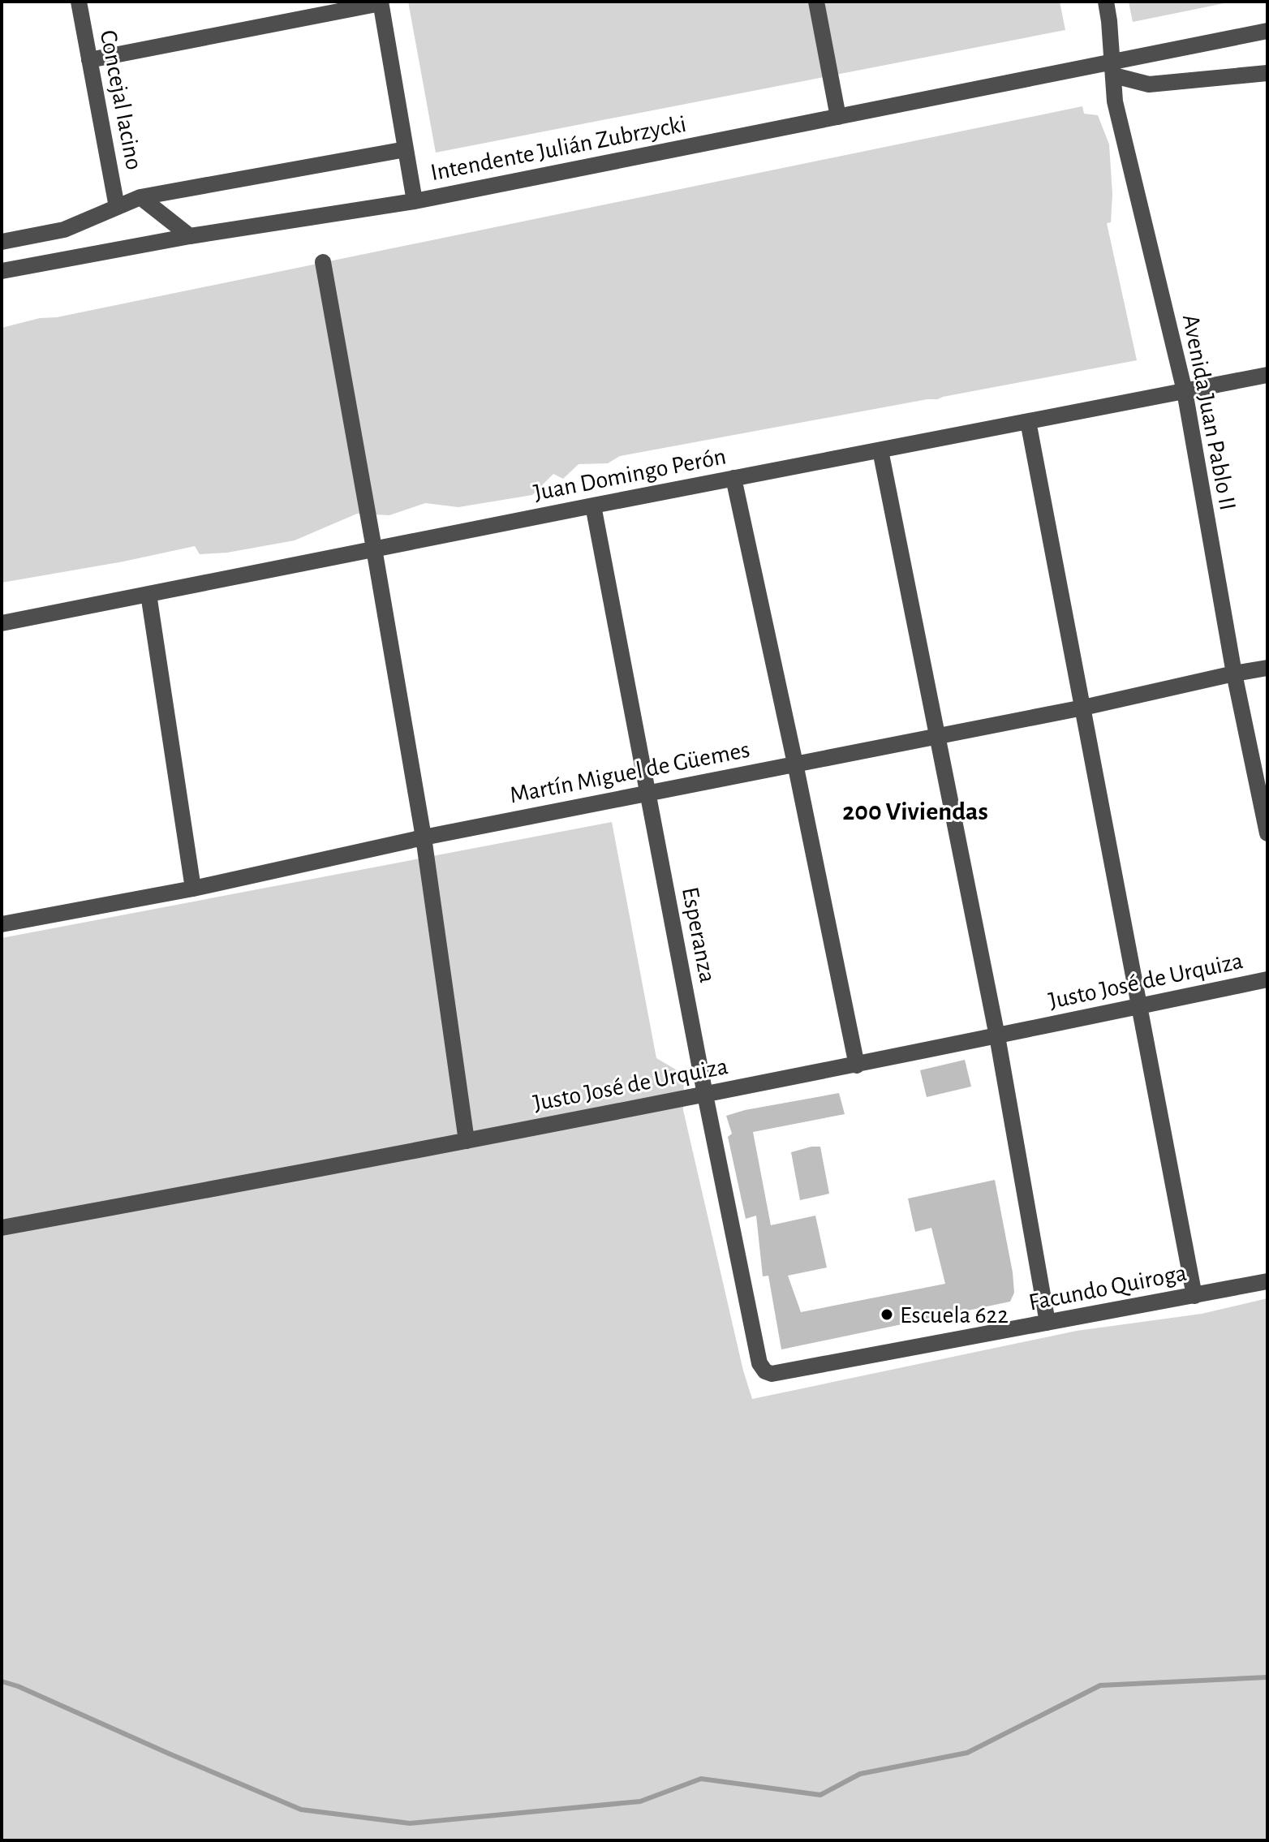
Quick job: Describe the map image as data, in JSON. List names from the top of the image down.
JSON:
{
  "streets": {
    "street": [
      "Concejal Iacino",
      "Intendente Julián Zubrzycki",
      "Avenida Juan Pablo II",
      "Juan Domingo Perón",
      "Martín Miguel de Güemes",
      "Esperanza",
      "Justo José de Urquiza",
      "Facundo Quiroga"
    ]
  },
  "crossings": [
    ["Intendente Julián Zubrzycki", "Avenida Juan Pablo II"],
    ["Avenida Juan Pablo II", "Juan Domingo Perón"],
    ["Avenida Juan Pablo II", "Martín Miguel de Güemes"],
    ["Juan Domingo Perón", "Esperanza"],
    ["Martín Miguel de Güemes", "Esperanza"],
    ["Esperanza", "Justo José de Urquiza"],
    ["Esperanza", "Facundo Quiroga"]
  ],
  "districts": ["200 Viviendas"],
  "places": ["Escuela 622"]
}
